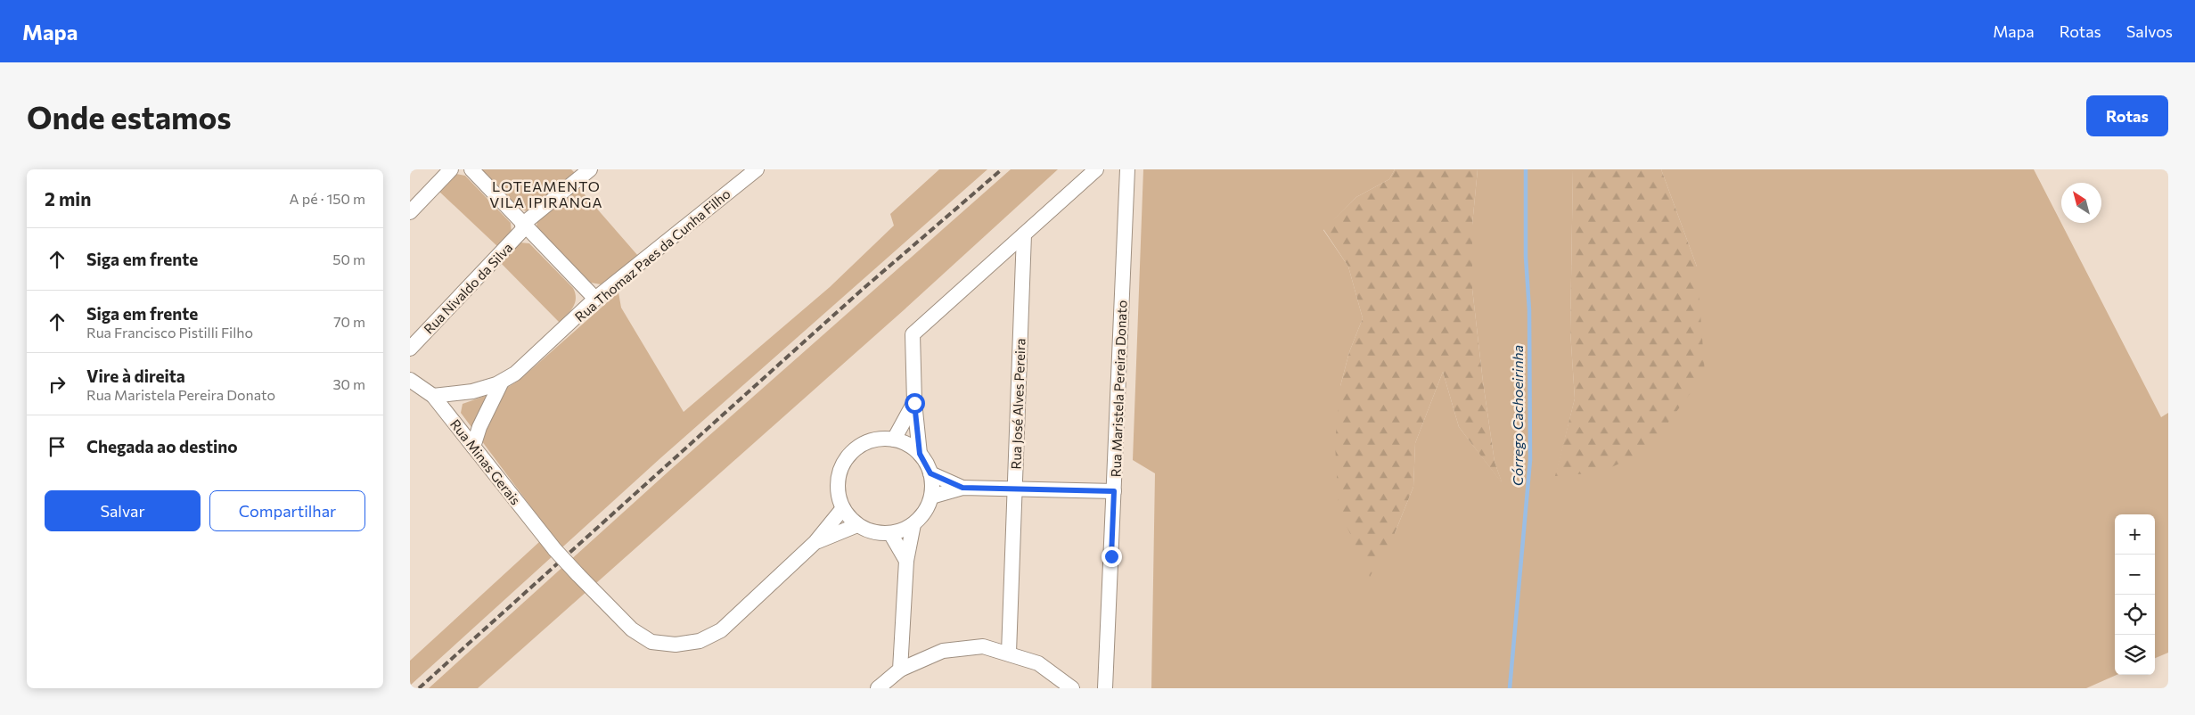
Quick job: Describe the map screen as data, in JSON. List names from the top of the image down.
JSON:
{
  "streets": {
    "street": [
      "Rua Thomaz Paes da Cunha Filho",
      "Rua Nivaldo da Silva",
      "Rua Maristela Pereira Donato",
      "Rua José Alves Pereira",
      "Rua Minas Gerais"
    ]
  },
  "crossings": [
    ["Rua Thomaz Paes da Cunha Filho", "Rua Minas Gerais"]
  ],
  "districts": ["LOTEAMENTO VILA IPIRANGA"],
  "water": ["Córrego Cachoeirinha"],
  "north": "top left",
  "page": {
    "header": "Mapa",
    "nav": ["Mapa", "Rotas", "Salvos"],
    "buttons": [
      "Rotas",
      ["Salvar", "Compartilhar"]
    ],
    "title": "Onde estamos",
    "heading": ["2 min", "A pé · 150 m"],
    "list": [
      ["Siga em frente", "50 m"],
      ["Siga em frente", "Rua Francisco Pistilli Filho", "70 m"],
      ["Vire à direita", "Rua Maristela Pereira Donato", "30 m"],
      "Chegada ao destino"
    ],
    "map_buttons": ["+", "−"]
  }
}
